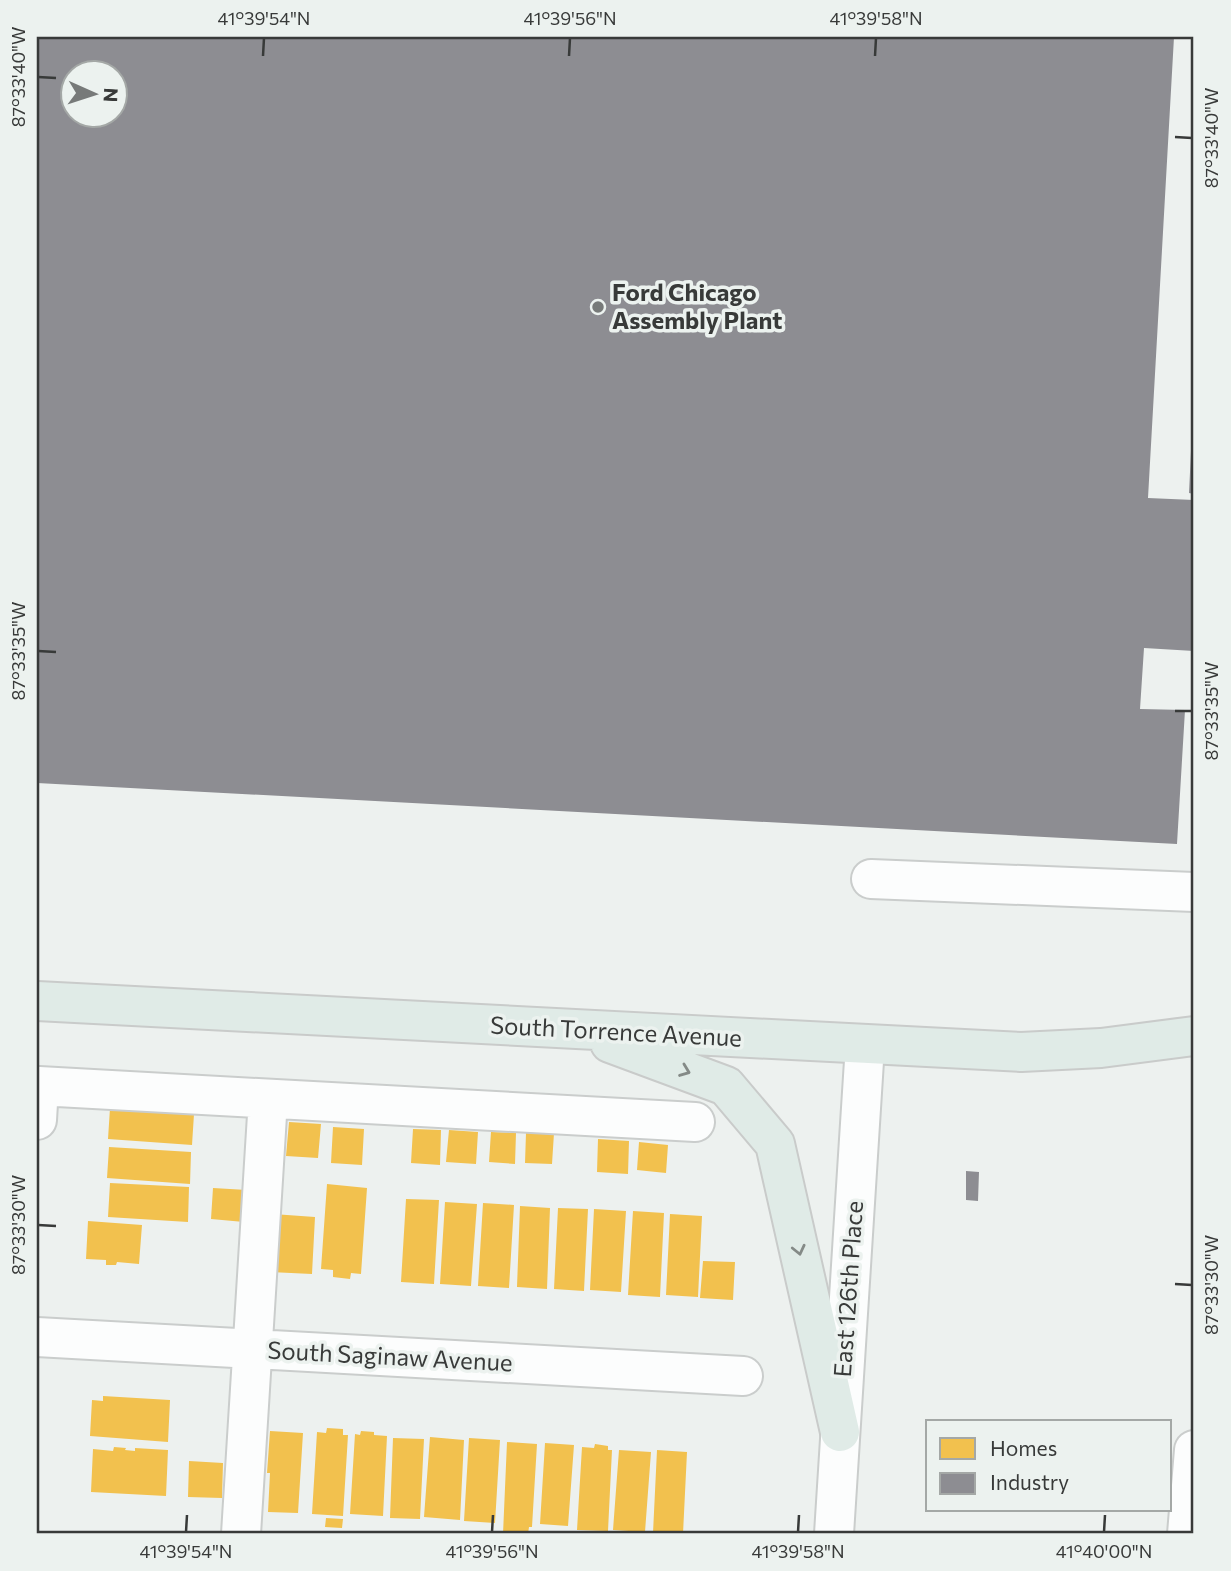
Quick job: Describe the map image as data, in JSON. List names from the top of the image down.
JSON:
{
  "streets": {
    "main road": ["South Torrence Avenue"],
    "street": ["East 126th Place", "South Saginaw Avenue"]
  },
  "crossings": [
    ["South Torrence Avenue", "East 126th Place"]
  ],
  "places": ["Ford Chicago Assembly Plant"],
  "legend": ["Homes", "Industry"],
  "north": "right",
  "coordinates": [
    "41°39'54\"N",
    "41°39'56\"N",
    "41°39'58\"N",
    "87°33'40\"W",
    "87°33'35\"W",
    "87°33'30\"W",
    "41°40'00\"N"
  ]
}
